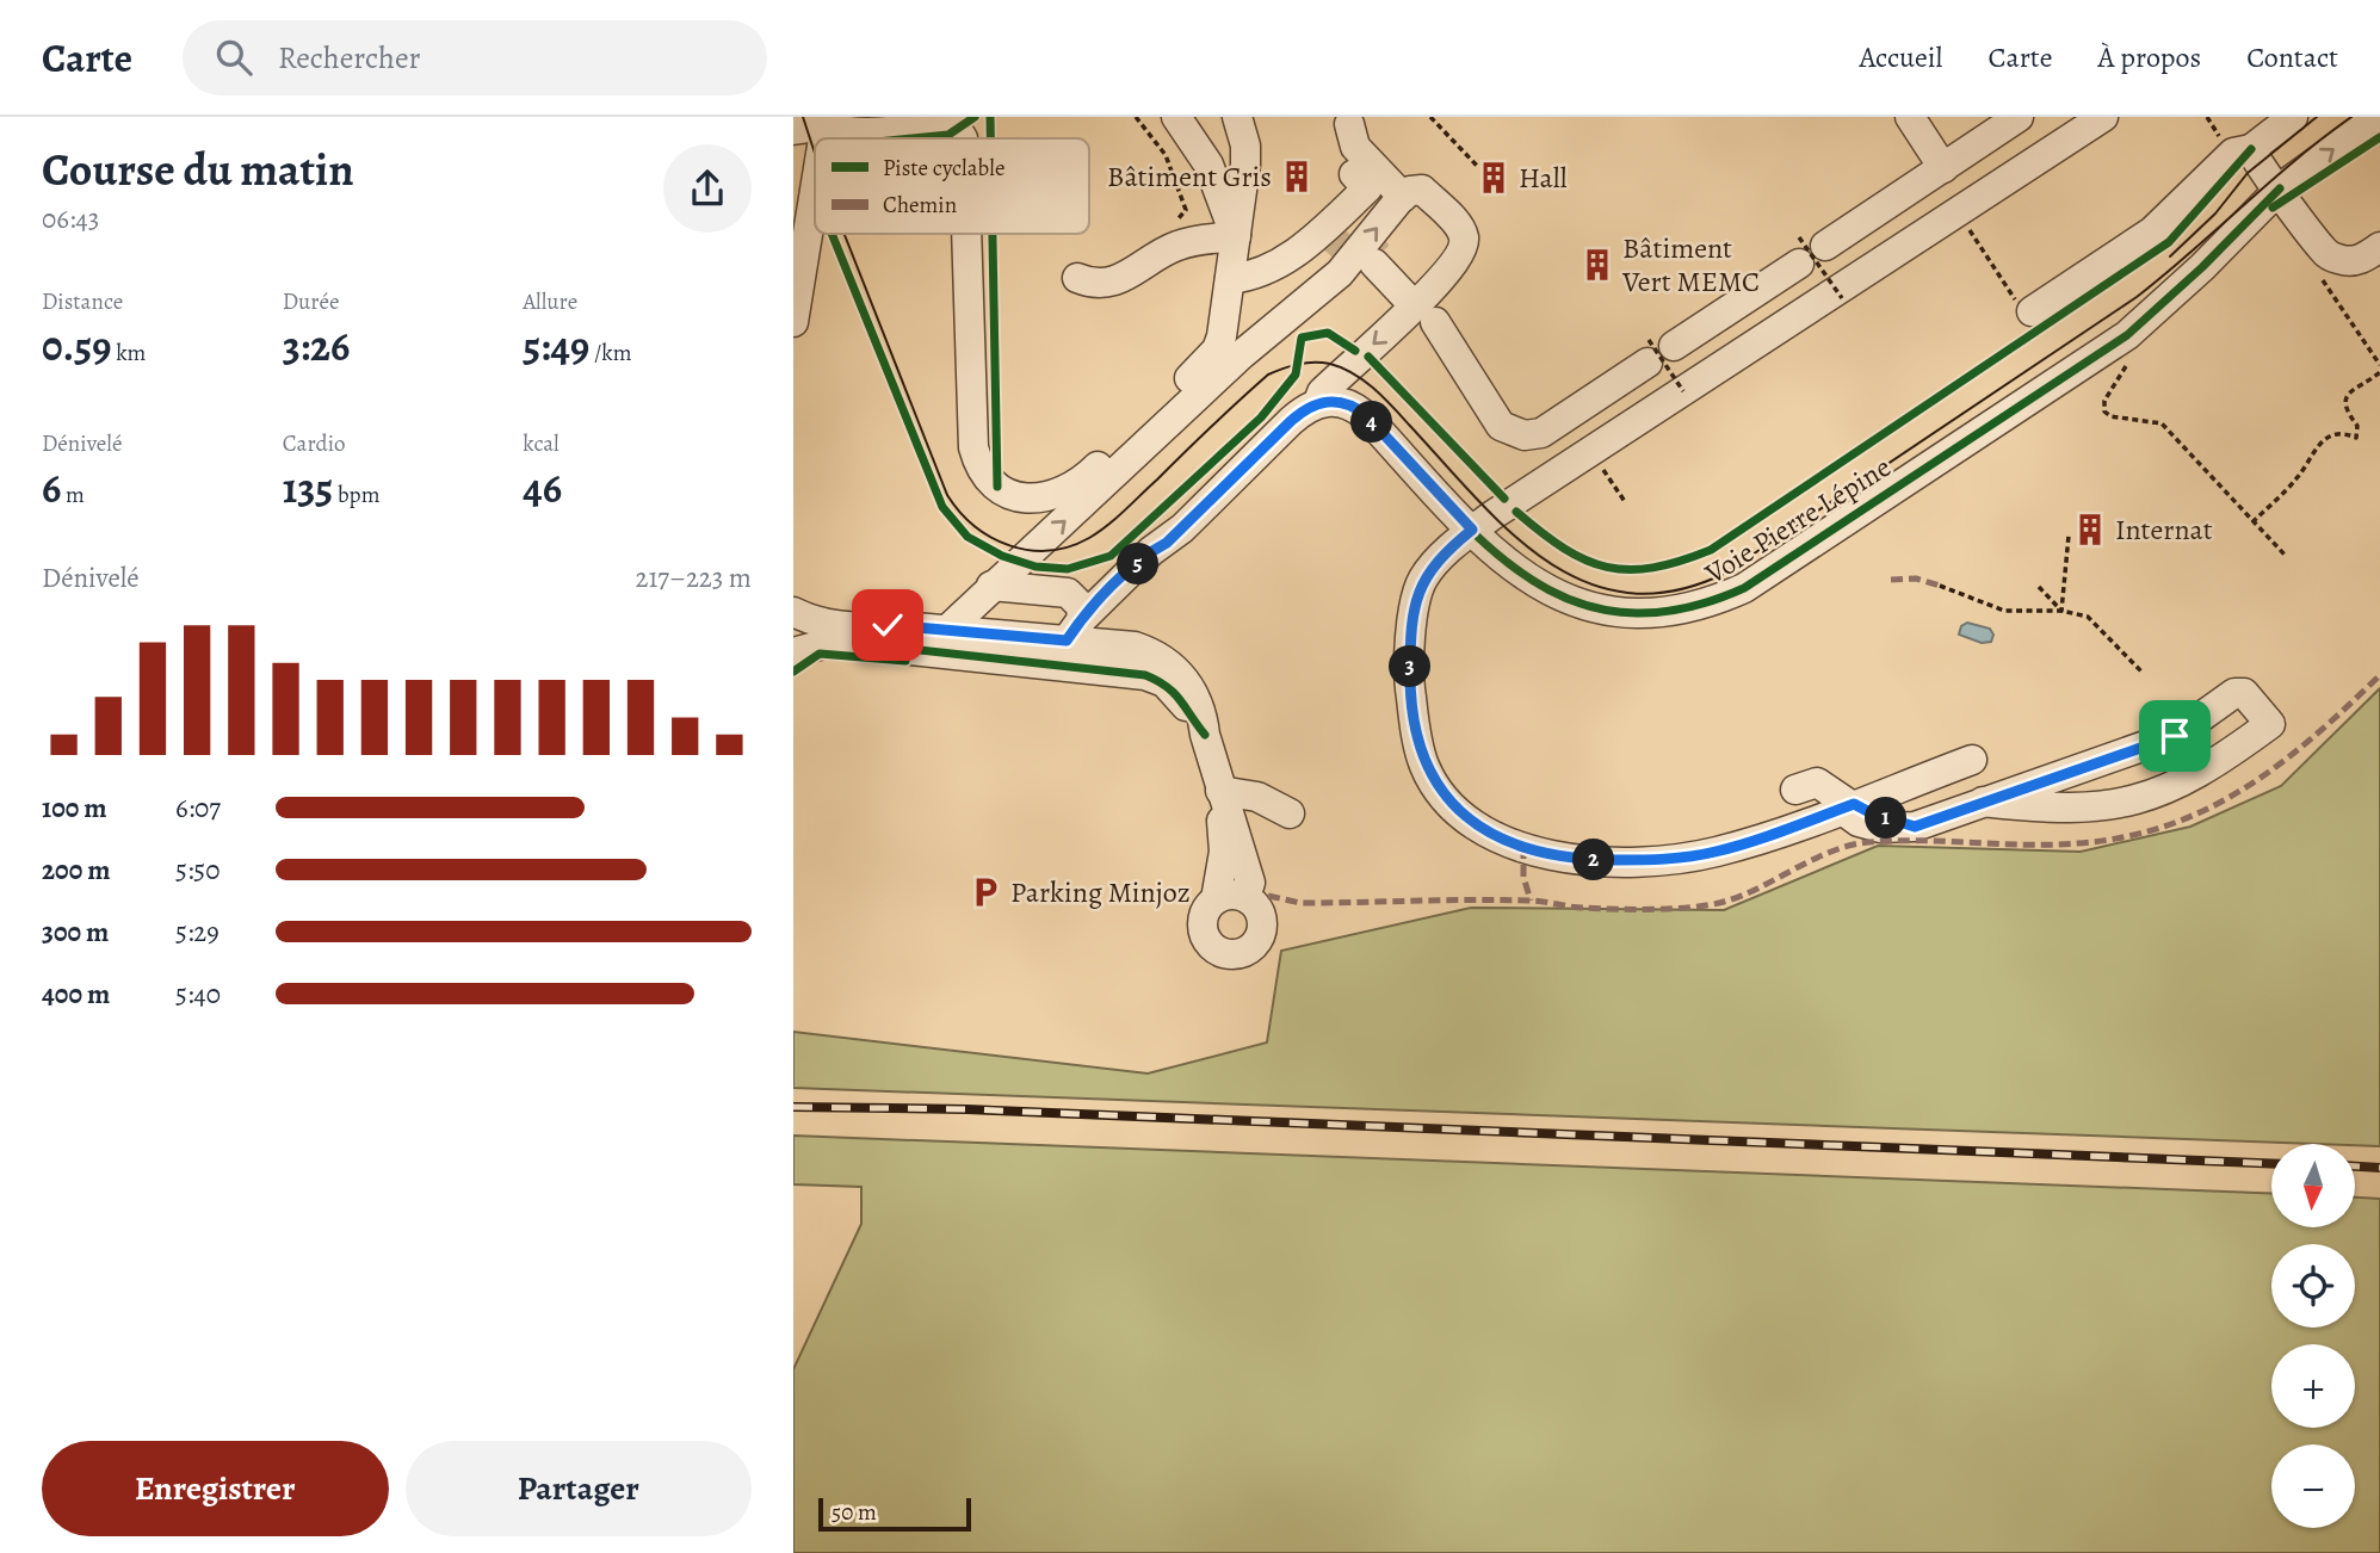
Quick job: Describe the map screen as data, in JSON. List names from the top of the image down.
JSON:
{
  "streets": {
    "street": ["Voie Pierre Lépine"]
  },
  "places": {
    "building": [
      "Bâtiment Gris",
      "Hall",
      "Bâtiment Vert MEMC",
      "Internat"
    ],
    "parking": ["Parking Minjoz"]
  },
  "legend": ["Piste cyclable", "Chemin"],
  "scale_bar": "50 m",
  "north": "bottom",
  "page": {
    "header": "Carte",
    "search": "Rechercher",
    "nav": [
      "Accueil",
      "Carte",
      "À propos",
      "Contact"
    ],
    "heading": ["Course du matin", "06:43"],
    "stats": [
      ["Distance", "0.59 km"],
      ["Durée", "3:26"],
      ["Allure", "5:49 /km"],
      ["Dénivelé", "6 m"],
      ["Cardio", "135 bpm"],
      ["kcal", "46"]
    ],
    "pins": [
      "4",
      "5",
      "3",
      "1",
      "2"
    ],
    "chart": ["Dénivelé", "217–223 m"],
    "list": [
      {
        "name": "100 m",
        "note": "6:07"
      },
      {
        "name": "200 m",
        "note": "5:50"
      },
      {
        "name": "300 m",
        "note": "5:29"
      },
      {
        "name": "400 m",
        "note": "5:40"
      }
    ],
    "map_buttons": ["+", "−"],
    "buttons": ["Enregistrer", "Partager"],
    "scale": "50 m"
  }
}
